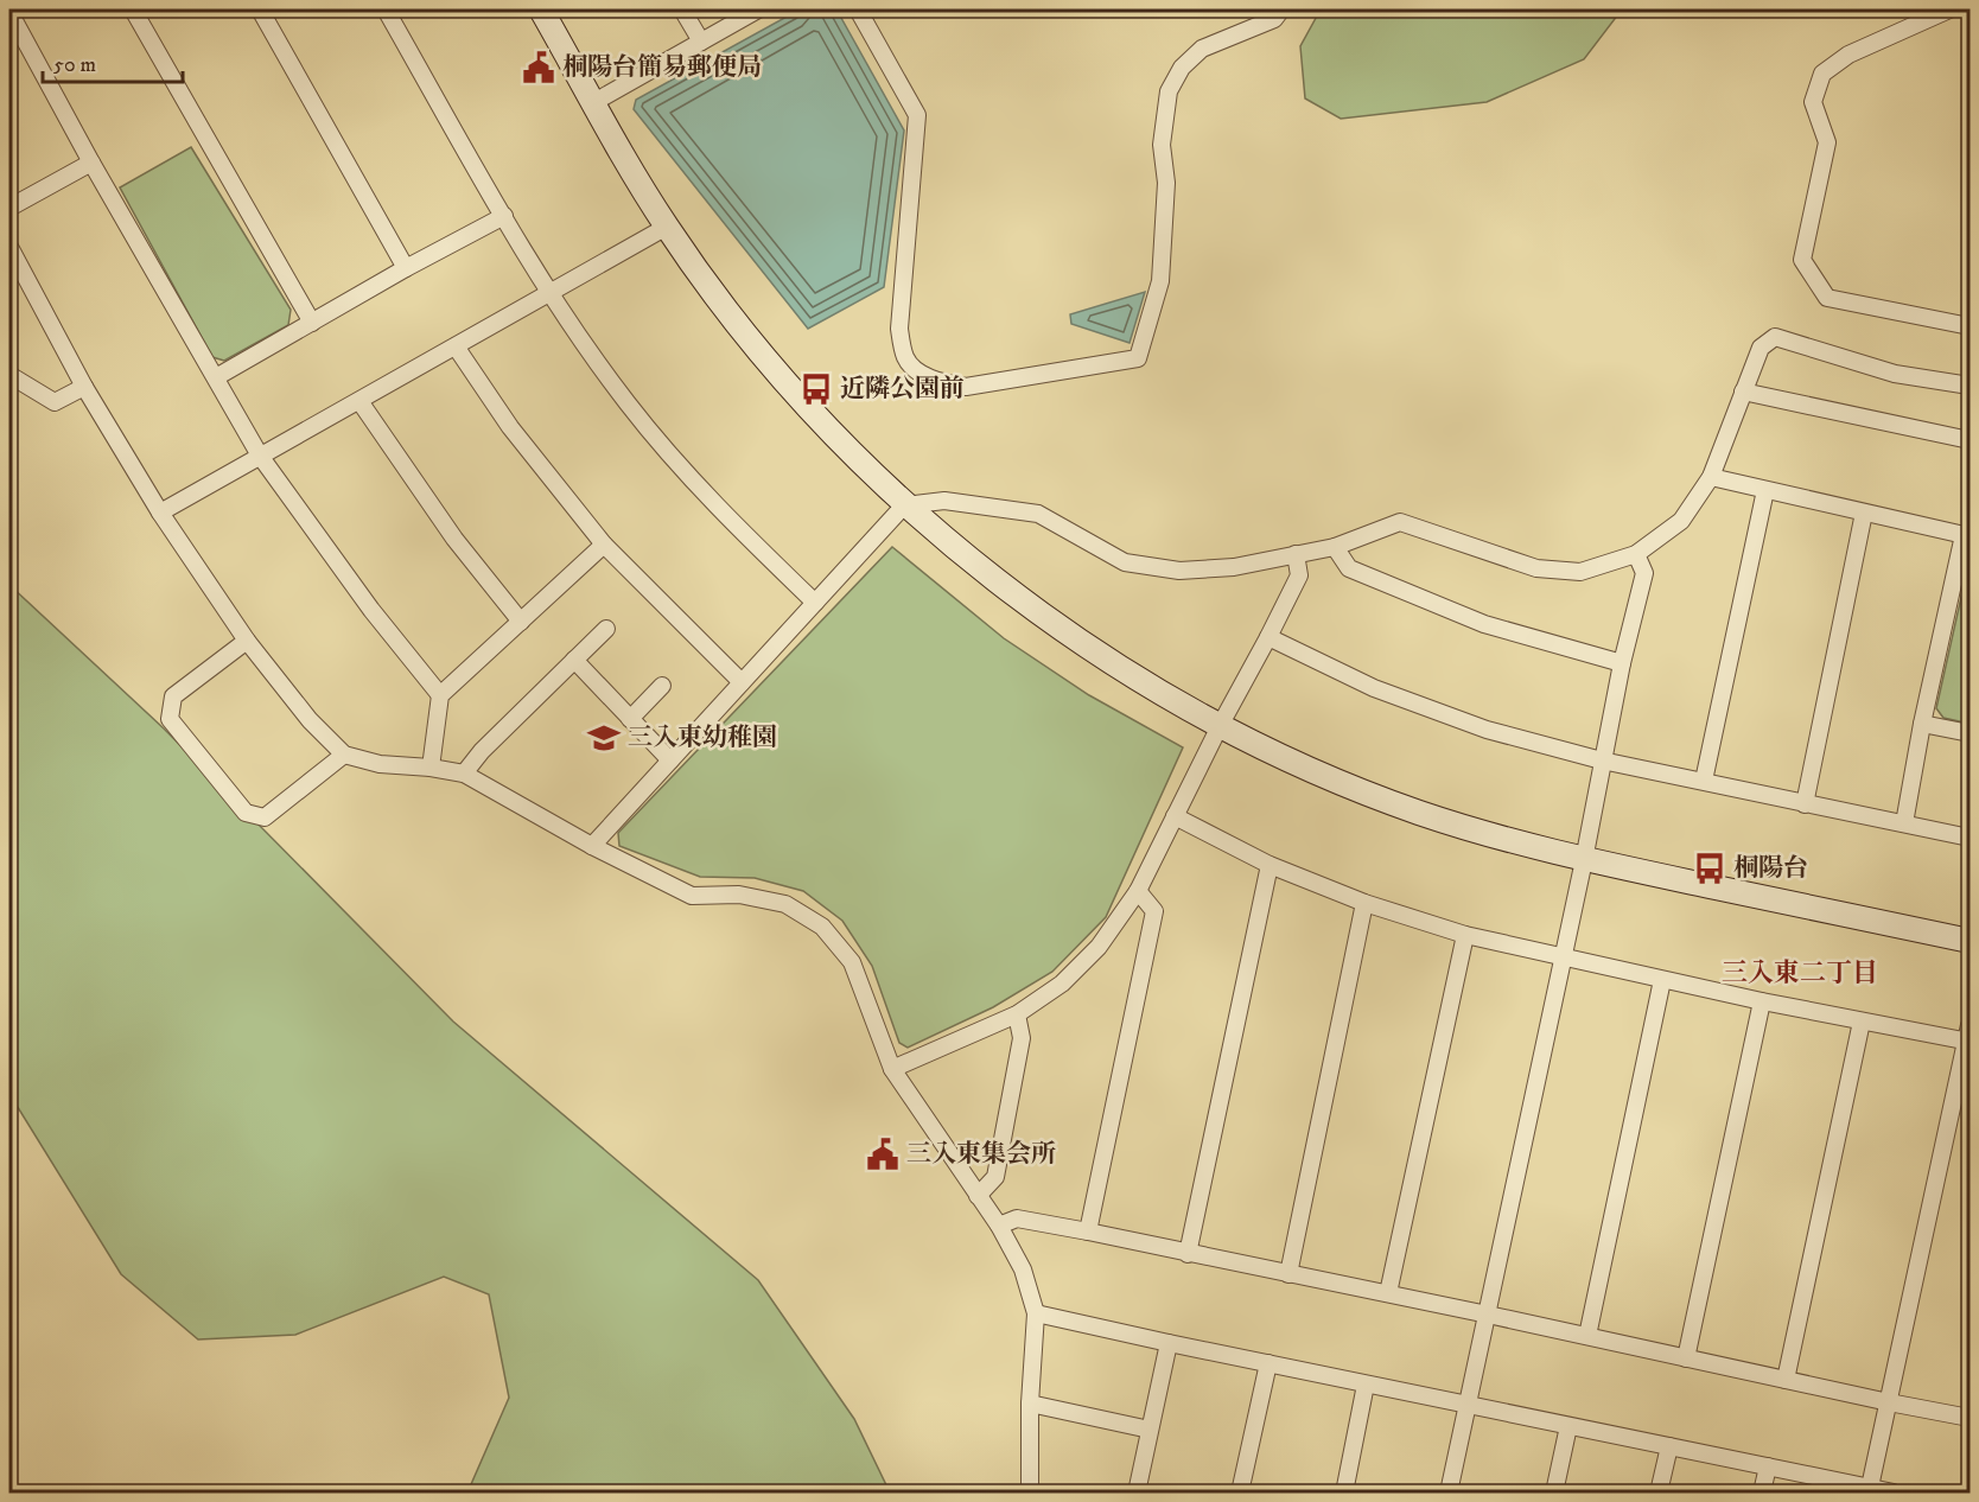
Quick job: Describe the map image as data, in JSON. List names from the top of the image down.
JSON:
{
  "districts": ["三入東二丁目"],
  "places": {
    "public building": ["桐陽台簡易郵便局", "三入東集会所"],
    "bus stop": ["近隣公園前", "桐陽台"],
    "school or university": ["三入東幼稚園"]
  },
  "scale_bar": "50 m"
}
